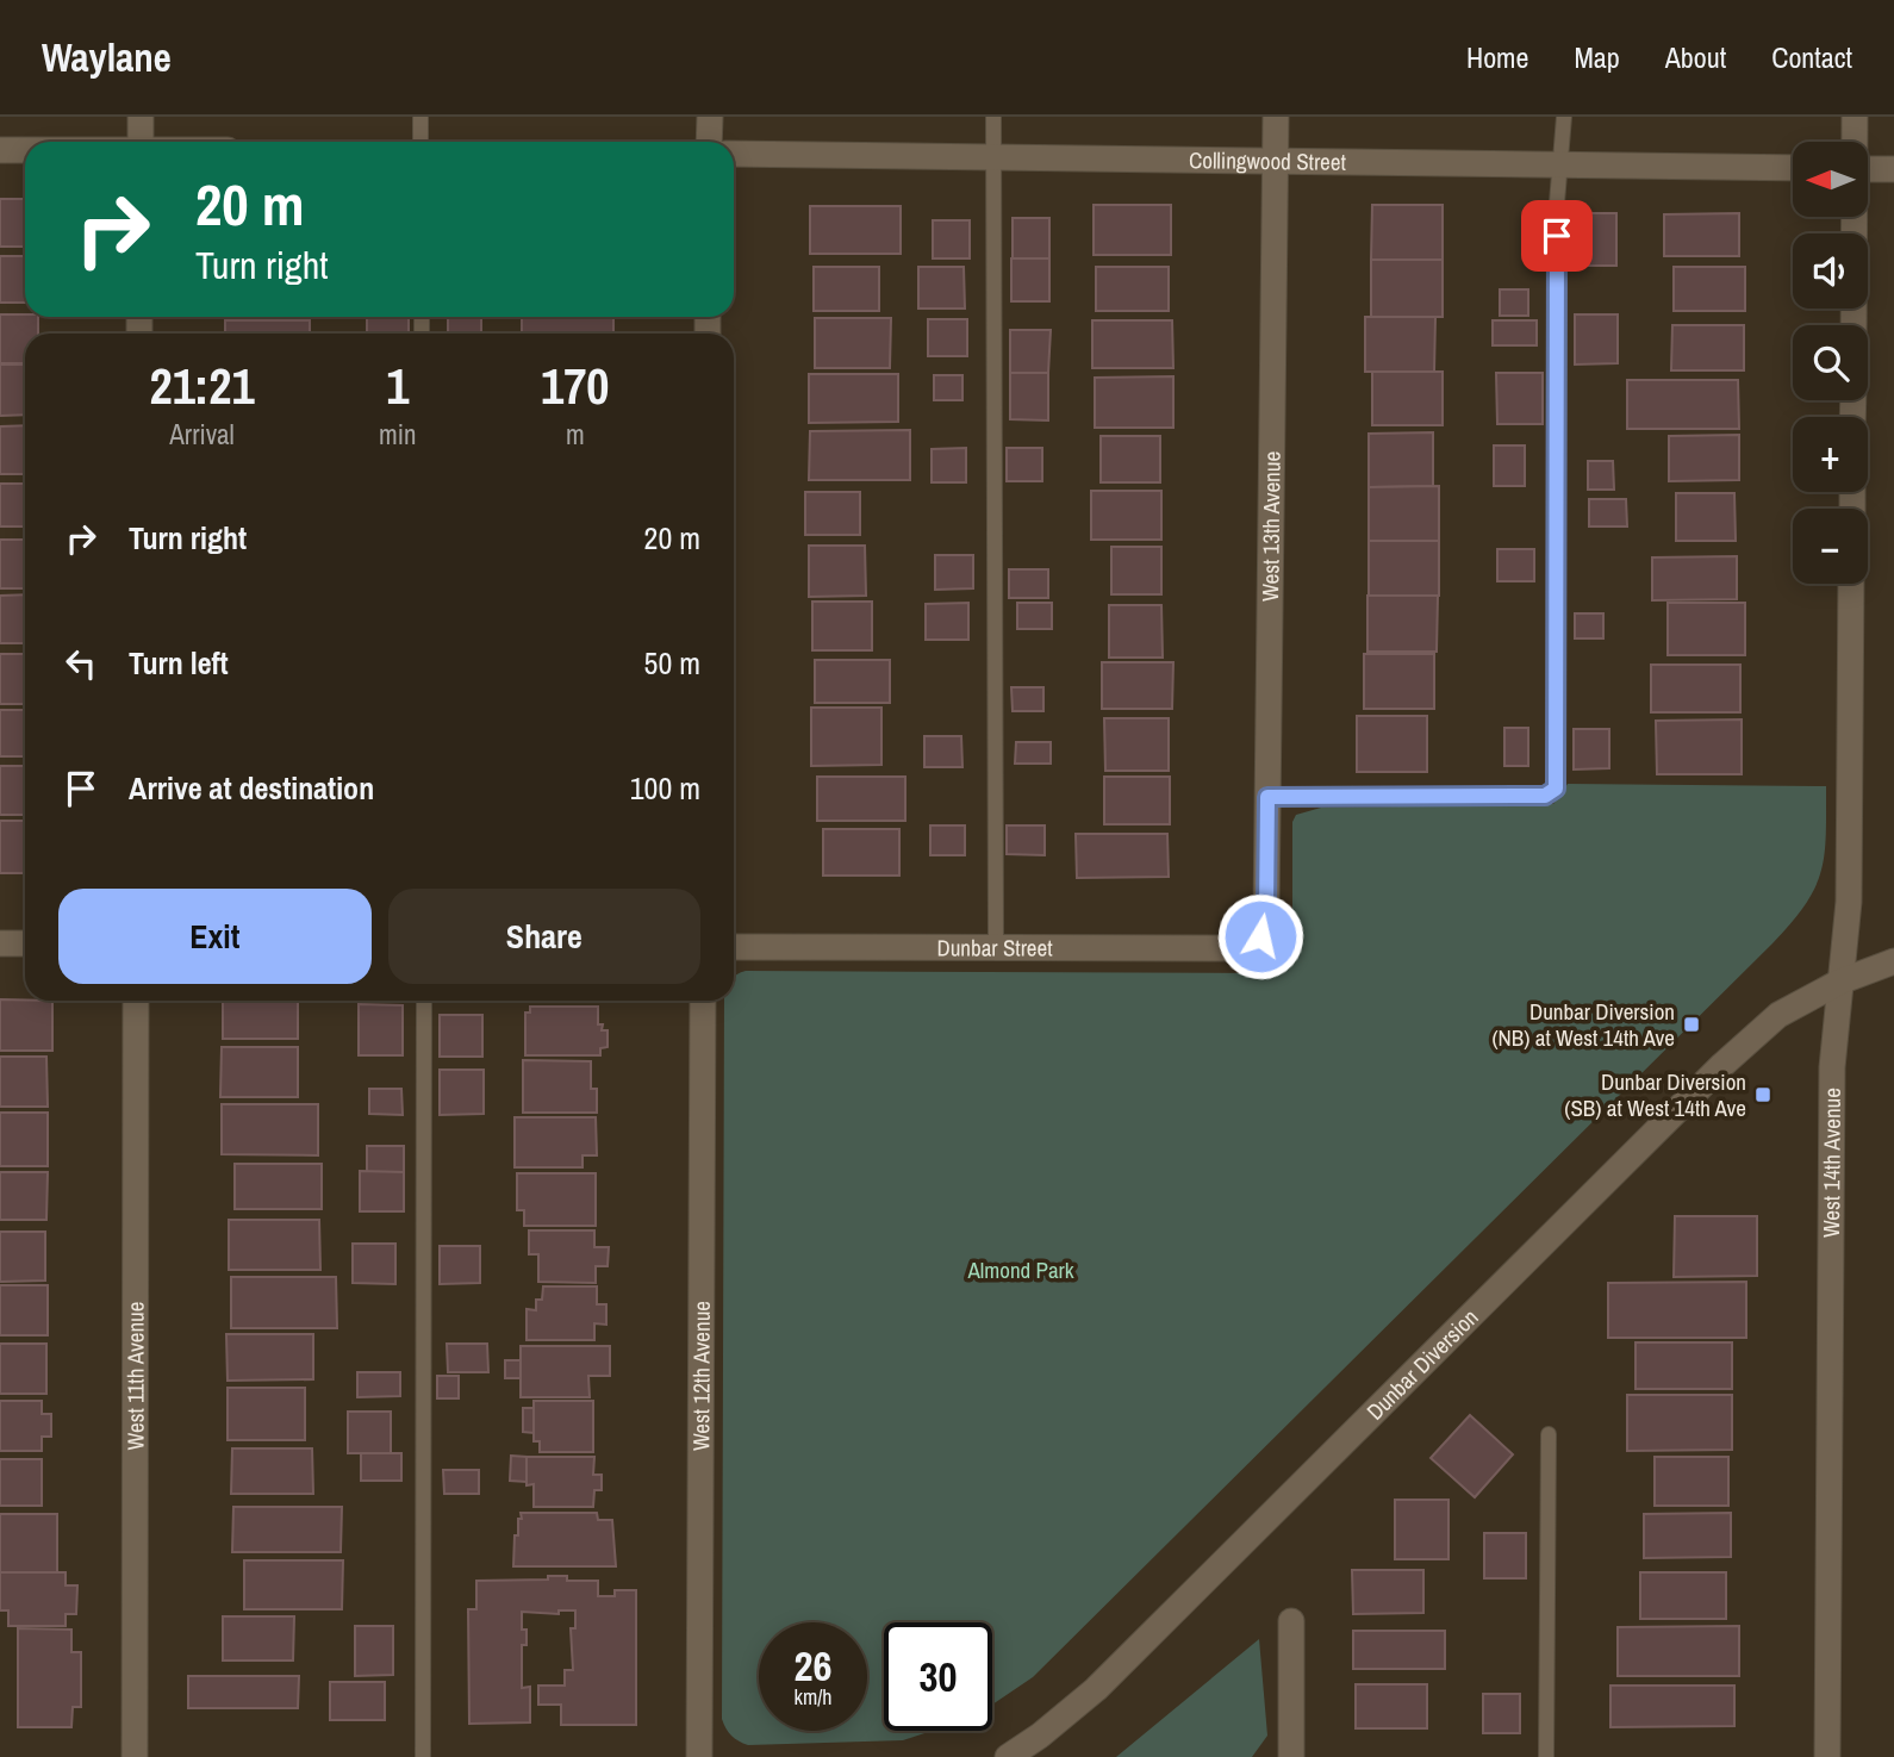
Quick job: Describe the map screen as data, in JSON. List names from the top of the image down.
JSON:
{
  "streets": {
    "street": [
      "Collingwood Street",
      "West 13th Avenue",
      "Dunbar Street",
      "West 14th Avenue",
      "Dunbar Diversion",
      "West 11th Avenue",
      "West 12th Avenue"
    ]
  },
  "crossings": [
    ["Collingwood Street", "West 13th Avenue"],
    ["West 13th Avenue", "Dunbar Street"],
    ["West 14th Avenue", "Dunbar Diversion"]
  ],
  "parks": ["Almond Park"],
  "places": {
    "transit": ["Dunbar Diversion (NB) at West 14th Ave", "Dunbar Diversion (SB) at West 14th Ave"]
  },
  "north": "left",
  "page": {
    "header": "Waylane",
    "nav": [
      "Home",
      "Map",
      "About",
      "Contact"
    ],
    "map_buttons": ["+", "−"],
    "turn": ["20 m", "Turn right"],
    "eta": [
      "21:21",
      "Arrival",
      "1",
      "min",
      "170",
      "m"
    ],
    "list": [
      {
        "name": "Turn right",
        "value": "20 m"
      },
      {
        "name": "Turn left",
        "value": "50 m"
      },
      {
        "name": "Arrive at destination",
        "value": "100 m"
      }
    ],
    "buttons": ["Exit", "Share"],
    "speed": "26 km/h",
    "limit": "30"
  }
}
